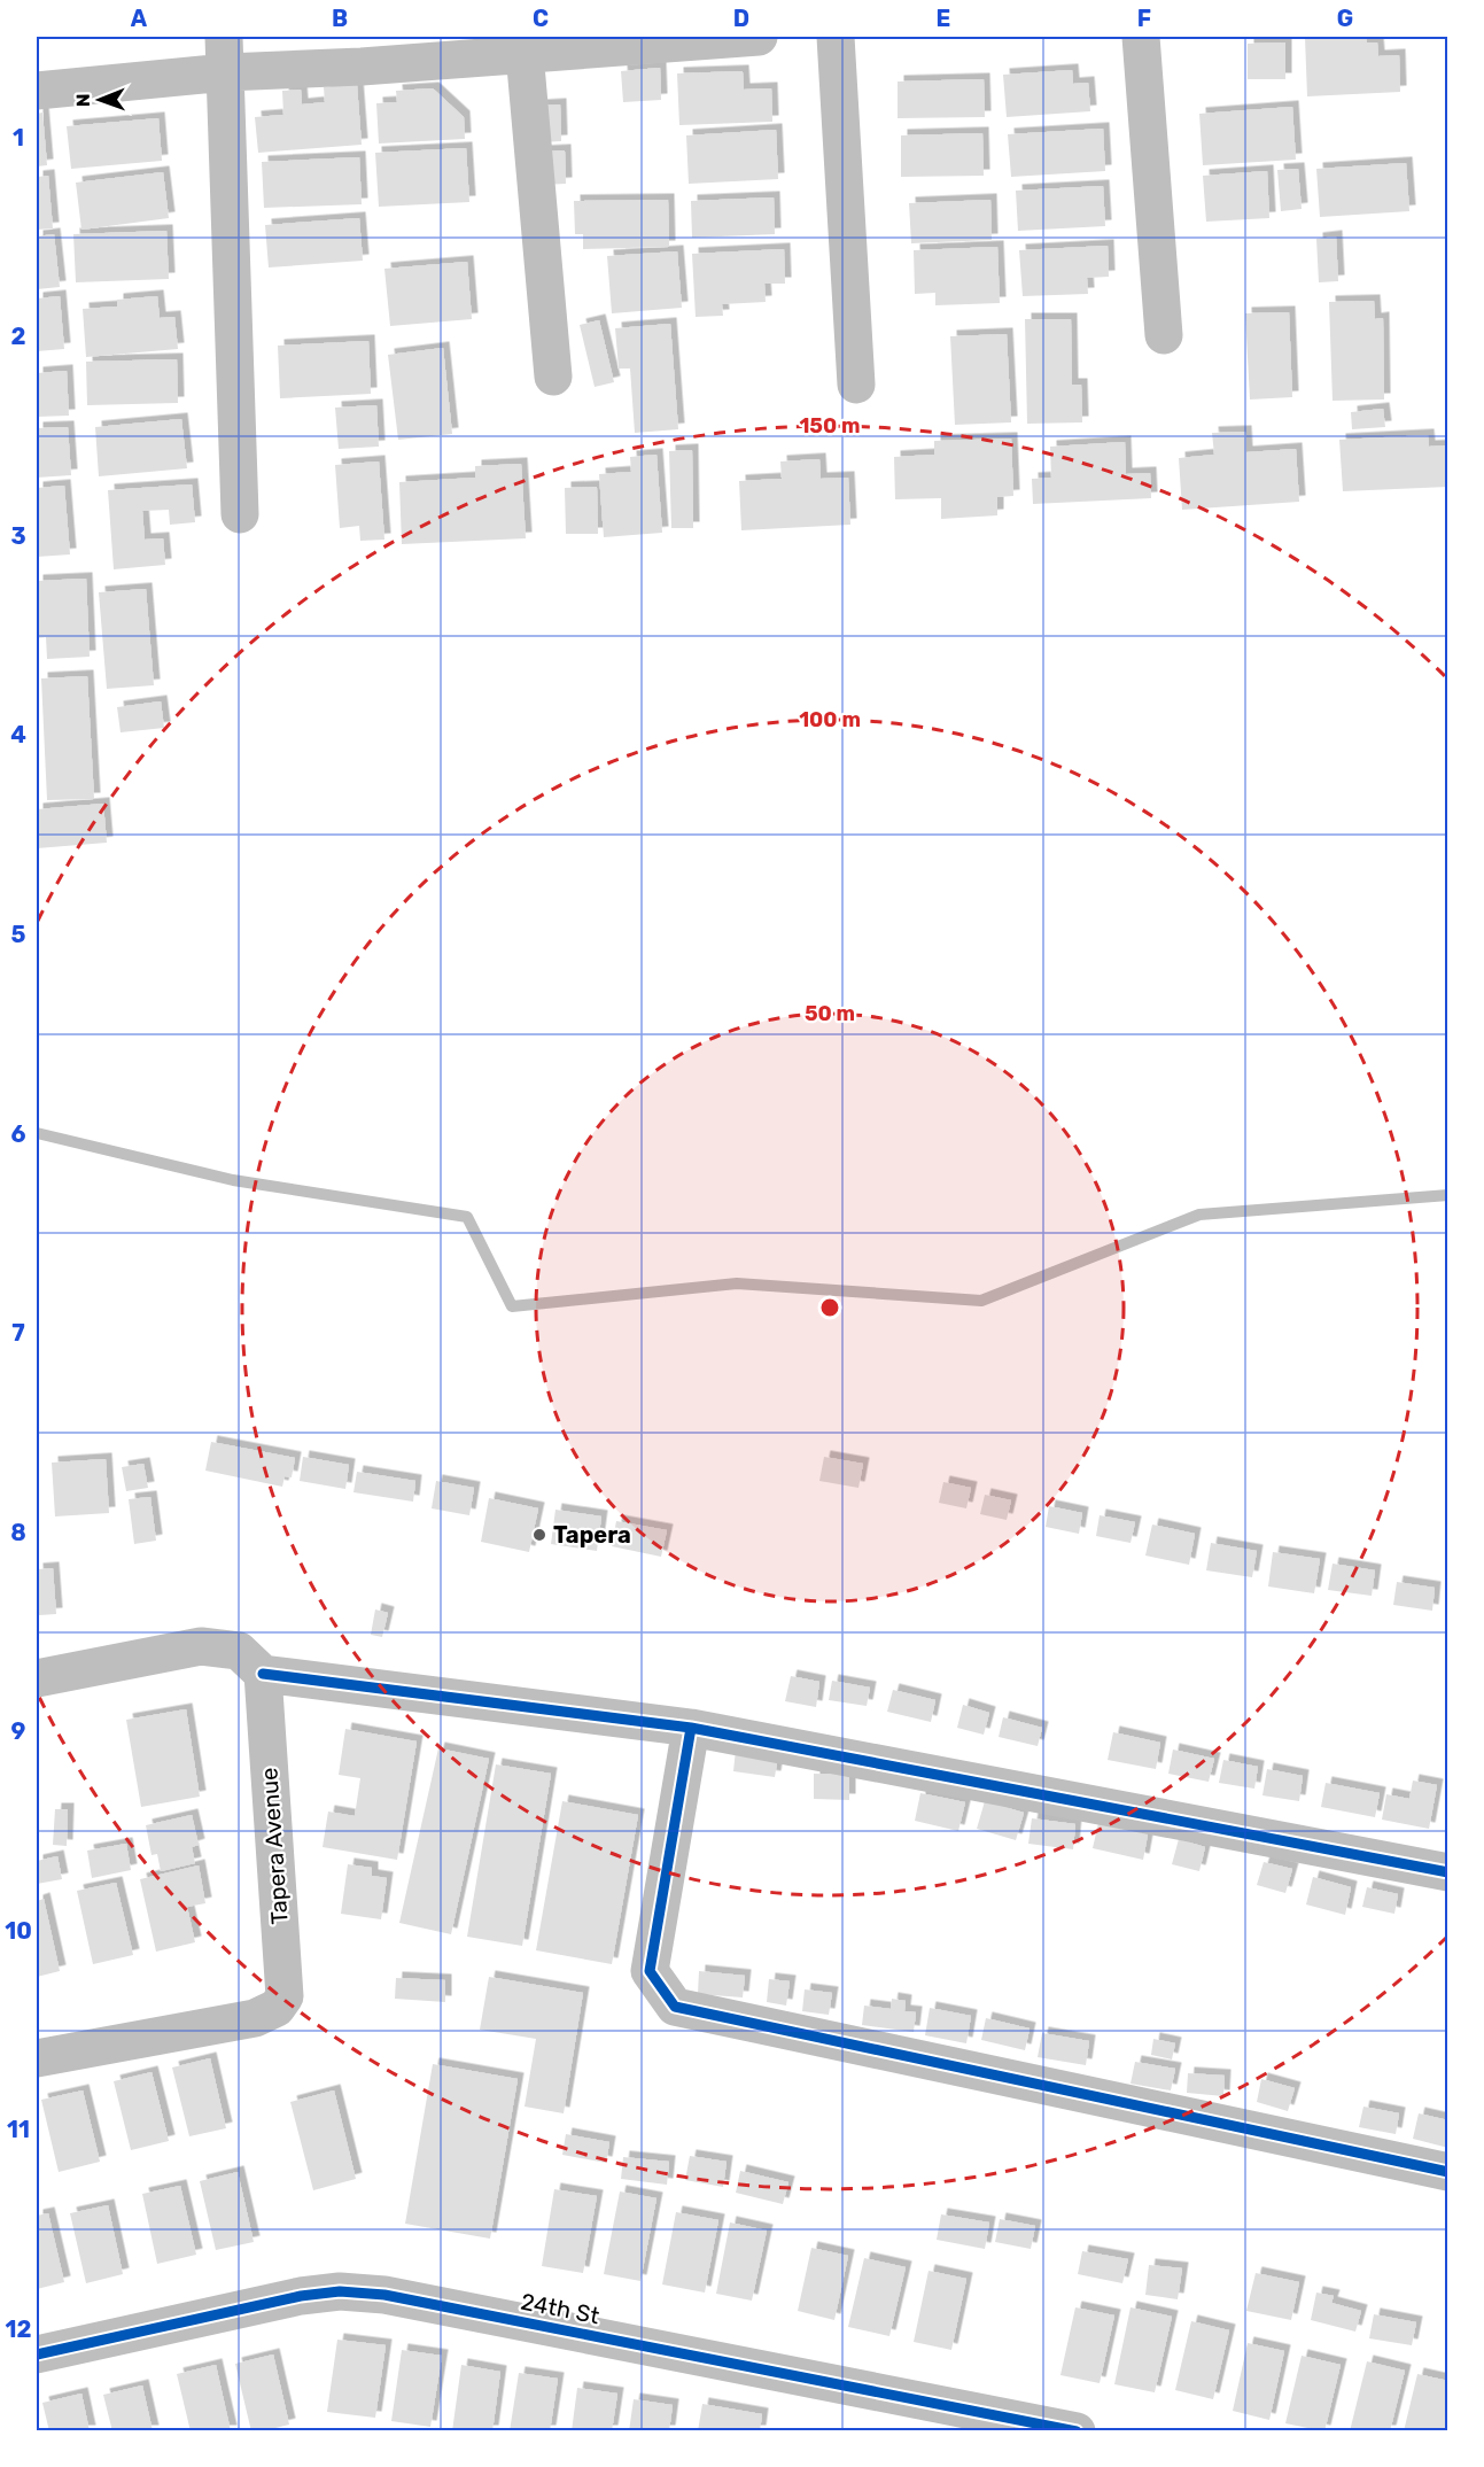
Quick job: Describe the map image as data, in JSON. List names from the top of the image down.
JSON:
{
  "streets": {
    "street": ["Tapera Avenue", "24th St"]
  },
  "places": ["Tapera"],
  "north": "left",
  "grid": {
    "columns": [
      "A",
      "B",
      "C",
      "D",
      "E",
      "F",
      "G"
    ],
    "rows": [
      "1",
      "2",
      "3",
      "4",
      "5",
      "6",
      "7",
      "8",
      "9",
      "10",
      "11",
      "12"
    ]
  },
  "rings": ["150 m", "100 m", "50 m"]
}
